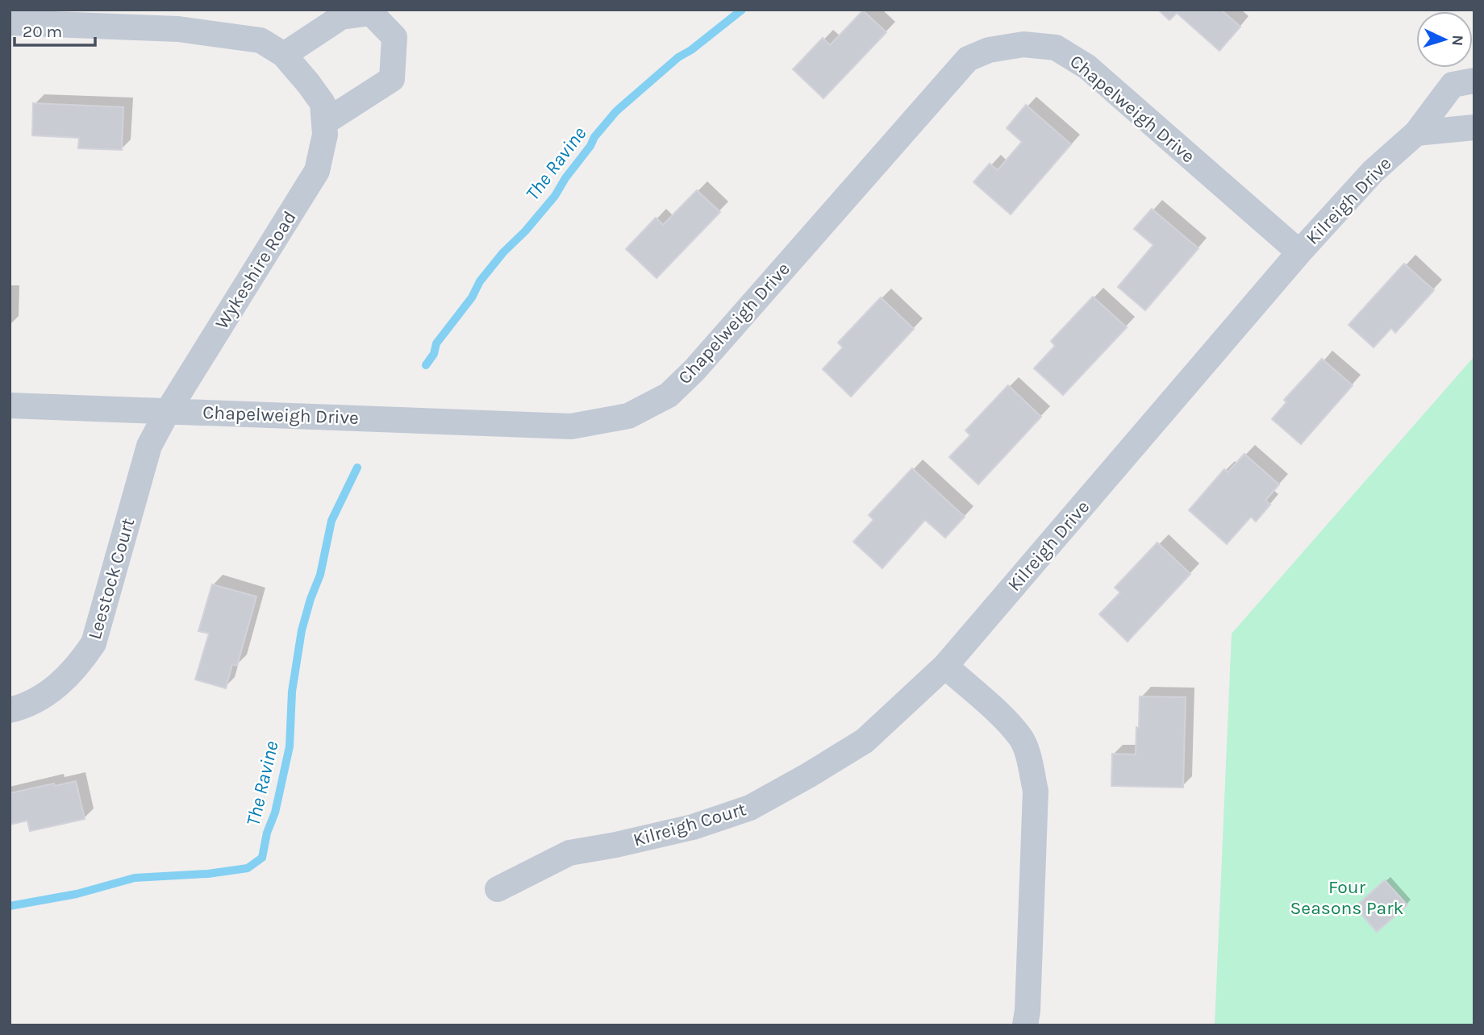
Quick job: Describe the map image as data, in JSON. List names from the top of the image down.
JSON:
{
  "streets": {
    "street": [
      "Chapelweigh Drive",
      "Kilreigh Drive",
      "Wykeshire Road",
      "Leestock Court",
      "Kilreigh Court"
    ]
  },
  "crossings": [
    ["Chapelweigh Drive", "Kilreigh Drive"],
    ["Chapelweigh Drive", "Wykeshire Road"],
    ["Chapelweigh Drive", "Leestock Court"],
    ["Kilreigh Drive", "Kilreigh Court"],
    ["Wykeshire Road", "Leestock Court"]
  ],
  "water": ["The Ravine"],
  "parks": ["Four Seasons Park"],
  "scale_bar": "20 m",
  "north": "right"
}
